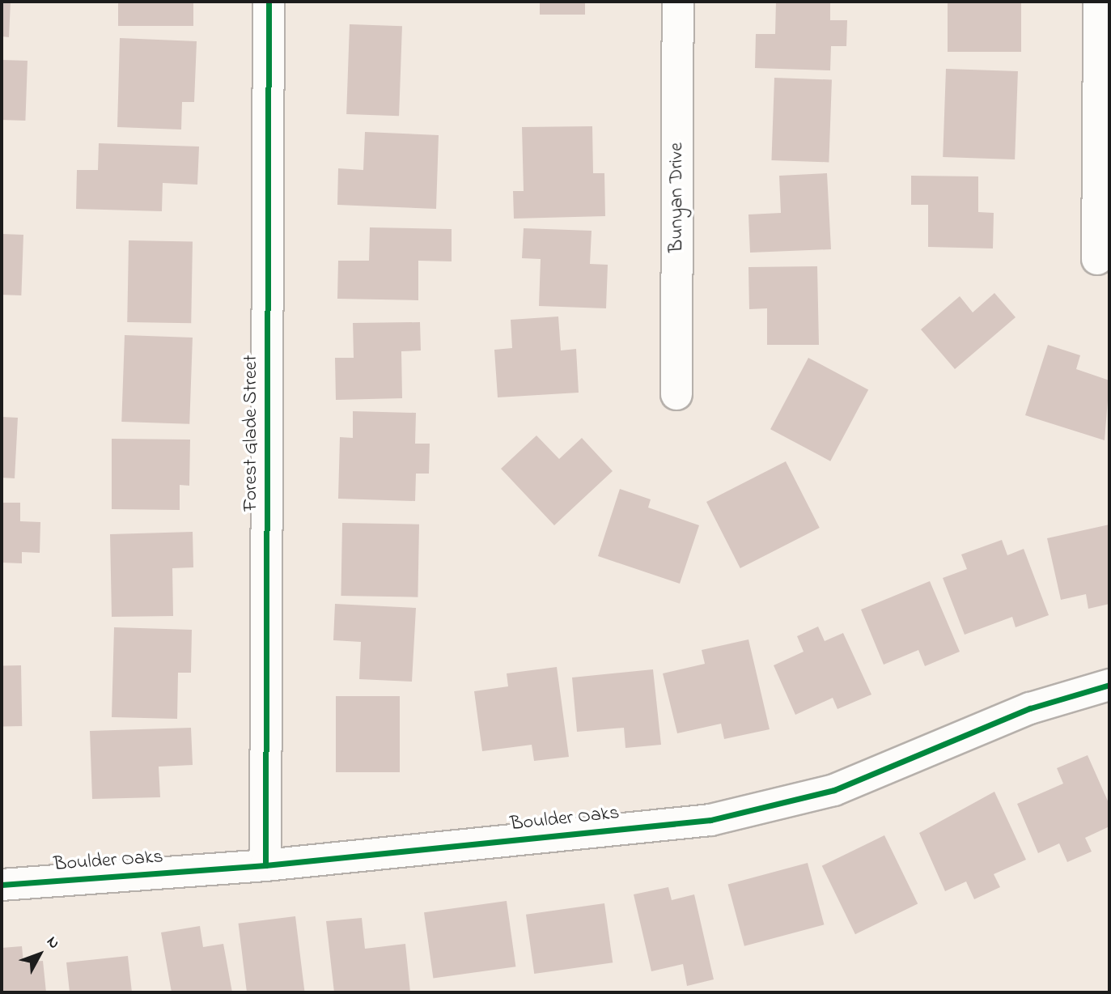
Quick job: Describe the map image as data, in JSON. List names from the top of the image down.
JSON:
{
  "streets": {
    "street": ["Bunyan Drive", "Forest Glade Street", "Boulder Oaks"]
  },
  "crossings": [
    ["Forest Glade Street", "Boulder Oaks"]
  ],
  "north": "top right"
}
